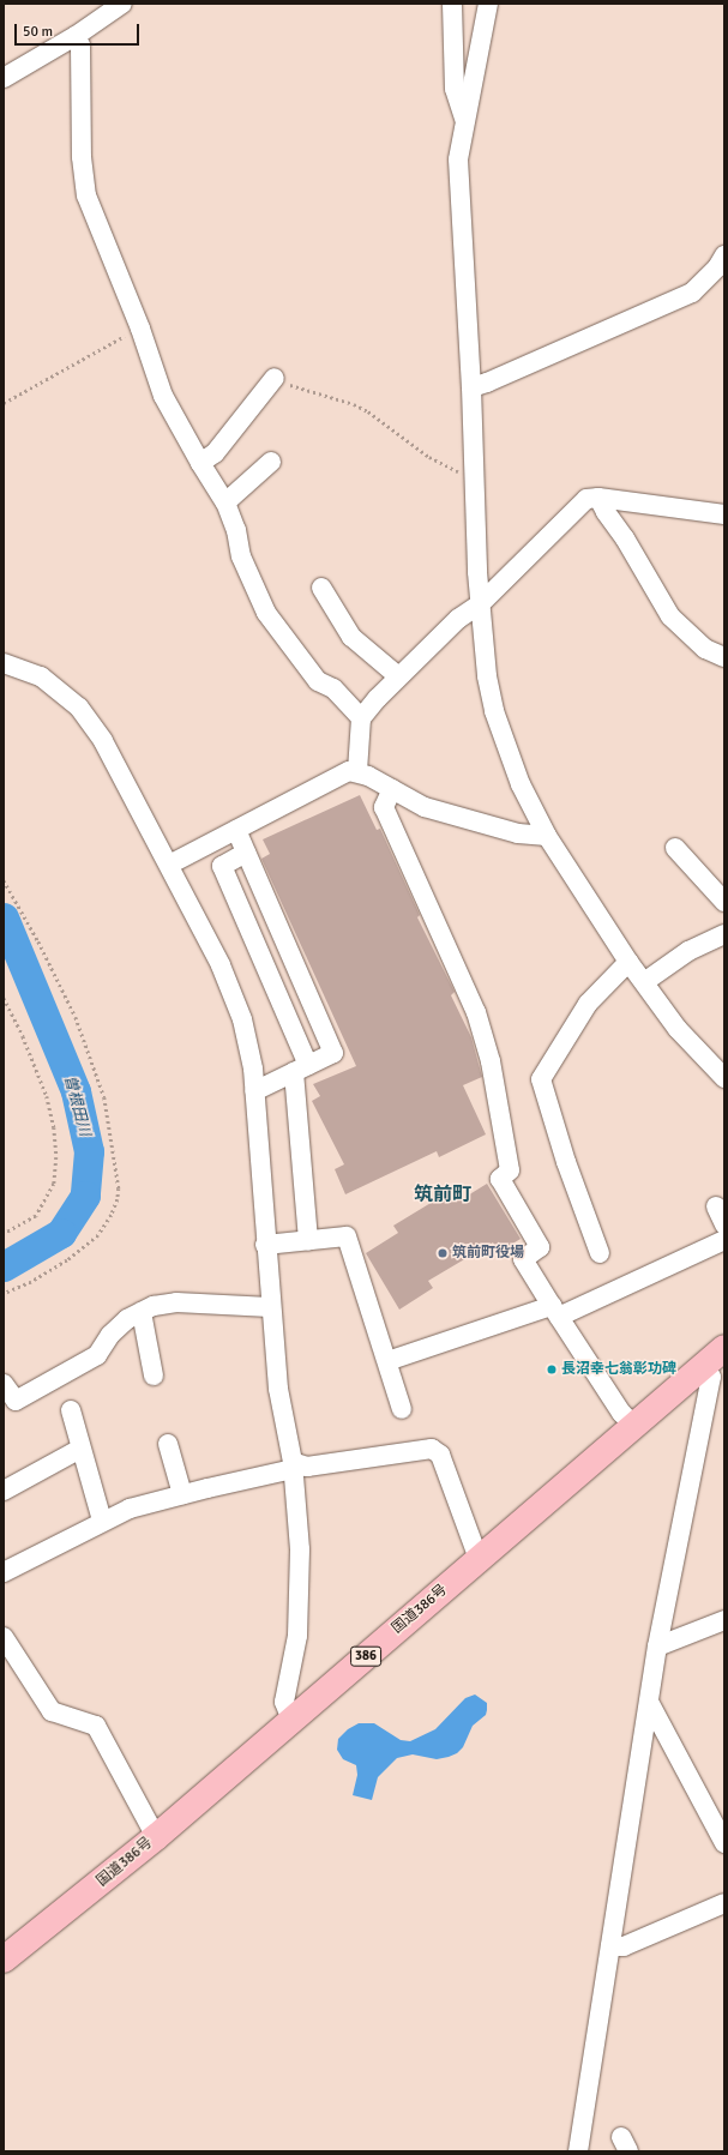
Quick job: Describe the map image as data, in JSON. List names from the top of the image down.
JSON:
{
  "streets": {
    "highway": ["国道386号", "386"]
  },
  "districts": ["筑前町"],
  "water": ["曽根田川"],
  "places": ["筑前町役場", "長沼幸七翁彰功碑"],
  "scale_bar": "50 m"
}
